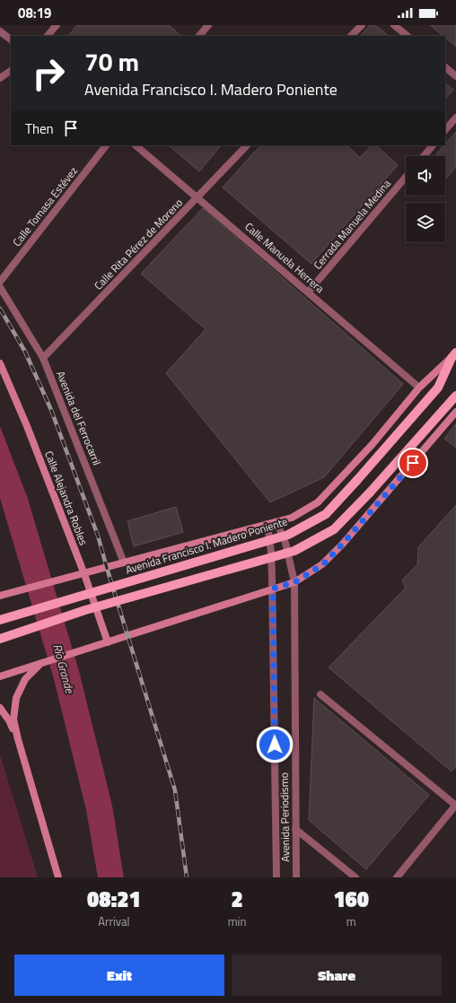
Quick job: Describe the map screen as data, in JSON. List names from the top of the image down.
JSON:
{
  "streets": {
    "main road": ["Calle Alejandra Robles", "Avenida Francisco I. Madero Poniente"],
    "street": [
      "Calle Tomasa Estévez",
      "Cerrada Manuela Medina",
      "Calle Rita Pérez de Moreno",
      "Calle Manuela Herrera",
      "Avenida del Ferrocarril",
      "Avenida Periodismo"
    ]
  },
  "crossings": [
    ["Cerrada Manuela Medina", "Calle Manuela Herrera"],
    ["Calle Rita Pérez de Moreno", "Calle Manuela Herrera"],
    ["Calle Rita Pérez de Moreno", "Avenida del Ferrocarril"],
    ["Calle Manuela Herrera", "Avenida Francisco I. Madero Poniente"],
    ["Avenida del Ferrocarril", "Avenida Francisco I. Madero Poniente"],
    ["Calle Alejandra Robles", "Avenida Francisco I. Madero Poniente"],
    ["Avenida Francisco I. Madero Poniente", "Avenida Periodismo"]
  ],
  "water": ["Río Grande"],
  "page": {
    "status": "08:19",
    "turn": ["70 m", "Avenida Francisco I. Madero Poniente"],
    "then": "Then",
    "eta": [
      "08:21",
      "Arrival",
      "2",
      "min",
      "160",
      "m"
    ],
    "buttons": ["Exit", "Share"]
  }
}
